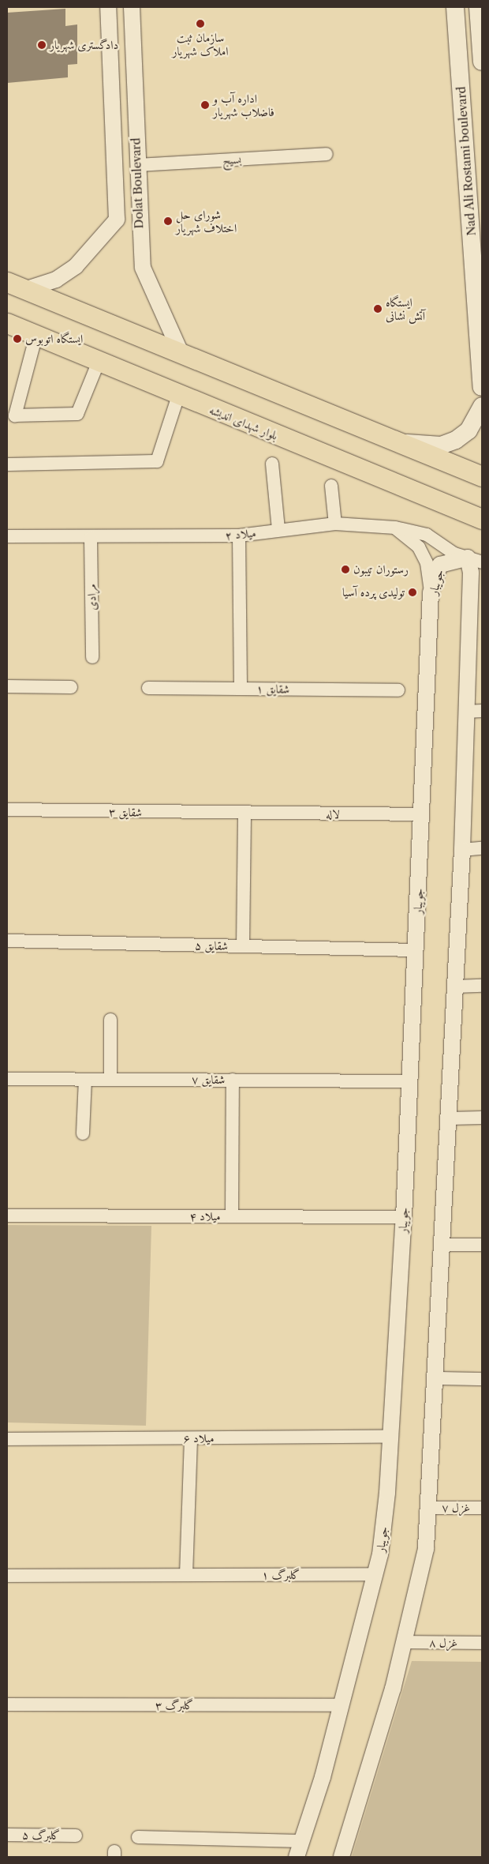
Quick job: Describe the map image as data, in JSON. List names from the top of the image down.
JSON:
{
  "streets": {
    "main road": ["Nad Ali Rostami boulevard", "بلوار شهدای اندیشه"],
    "street": [
      "بسیج",
      "Dolat Boulevard",
      "میلاد ۲",
      "جویبار",
      "مرادی",
      "شقایق ۱",
      "شقایق ۳",
      "لاله",
      "شقایق ۵",
      "شقایق ۷",
      "میلاد ۴",
      "میلاد ۶",
      "غزل ۷",
      "گلبرگ ۱",
      "غزل ۸",
      "گلبرگ ۳",
      "گلبرگ ۵"
    ]
  },
  "crossings": [
    ["بسیج", "Dolat Boulevard"],
    ["میلاد ۲", "جویبار"],
    ["میلاد ۲", "مرادی"],
    ["جویبار", "لاله"],
    ["جویبار", "شقایق ۵"],
    ["جویبار", "شقایق ۷"],
    ["جویبار", "میلاد ۴"],
    ["جویبار", "میلاد ۶"],
    ["جویبار", "گلبرگ ۱"],
    ["جویبار", "گلبرگ ۳"],
    ["شقایق ۳", "لاله"]
  ],
  "places": [
    "سازمان ثبت املاک شهریار",
    "دادگستری شهریار",
    "اداره آب و فاضلاب شهریار",
    "شورای حل اختلاف شهریار",
    "ایستگاه آتش نشانی",
    "ایستگاه اتوبوس",
    "رستوران تیبون",
    "تولیدی پرده آسیا"
  ]
}
